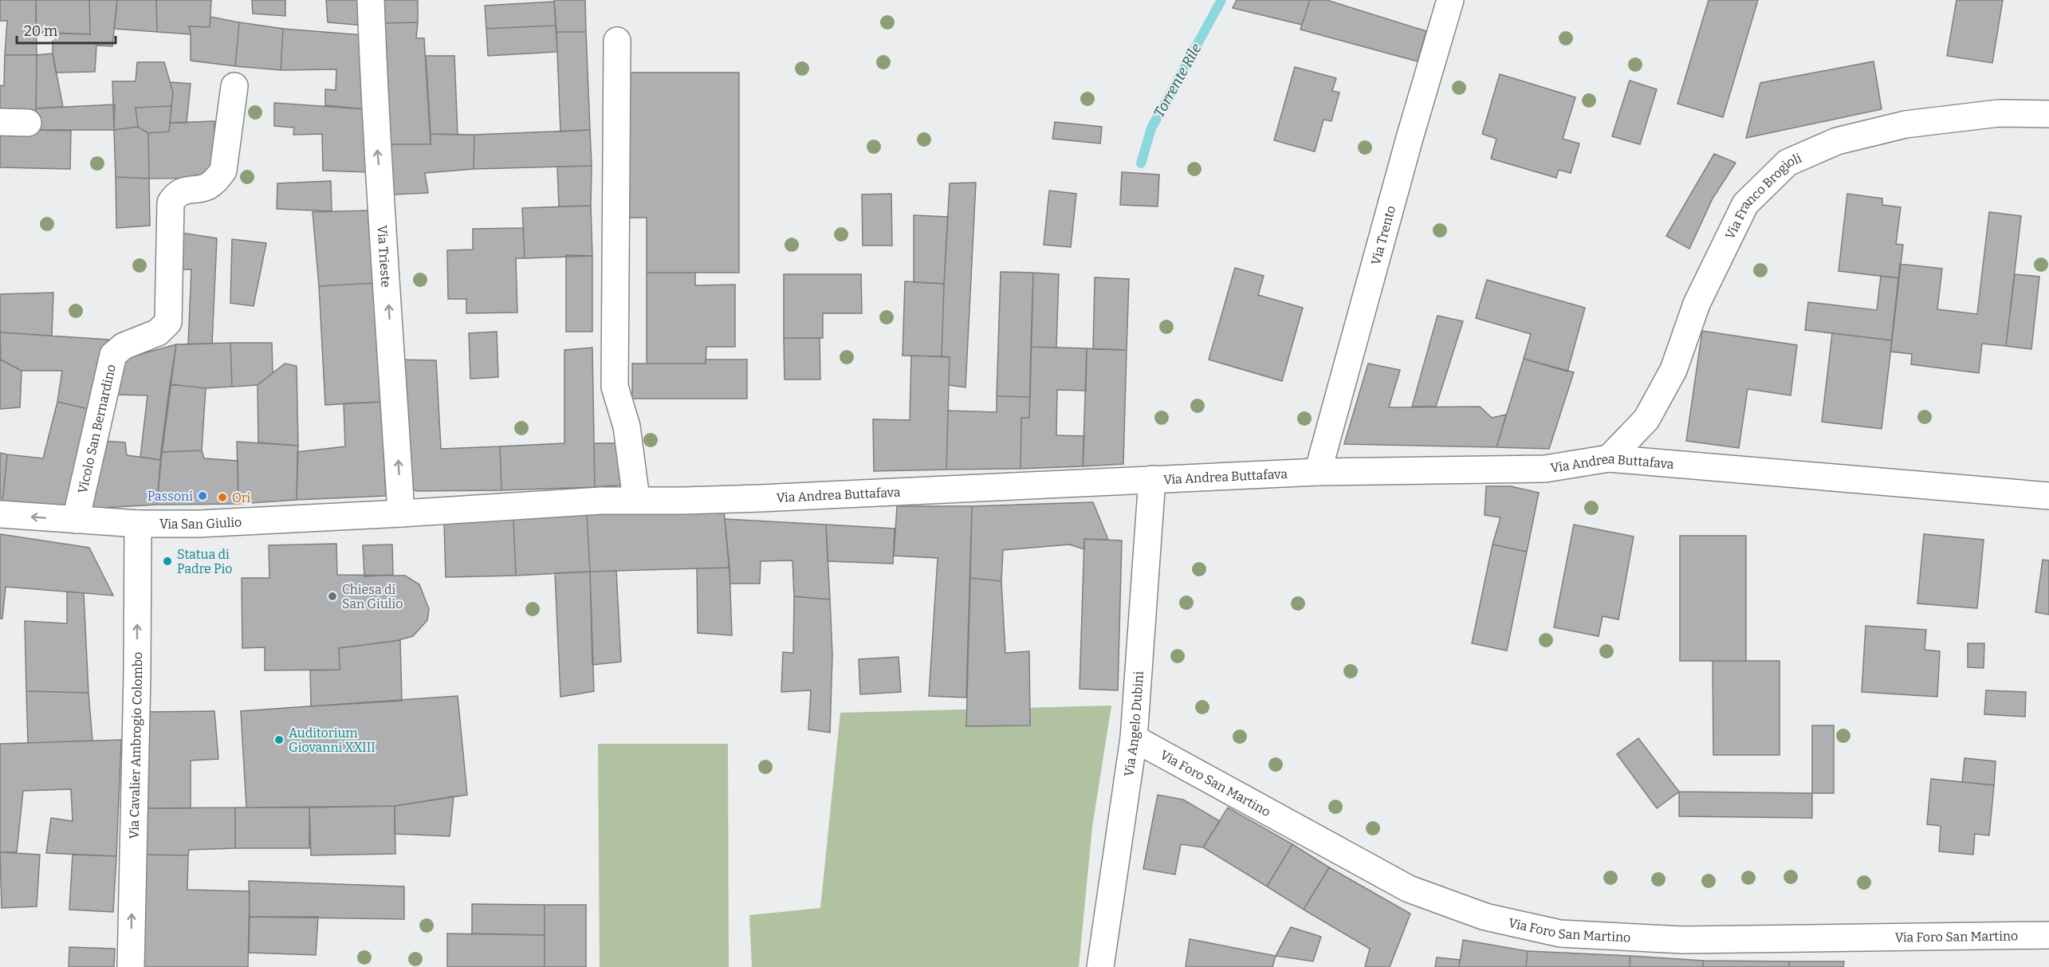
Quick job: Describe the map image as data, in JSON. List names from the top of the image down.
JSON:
{
  "streets": {
    "street": [
      "Via Franco Brogioli",
      "Via Trento",
      "Via Trieste",
      "Vicolo San Bernardino",
      "Via Andrea Buttafava",
      "Via San Giulio",
      "Via Angelo Dubini",
      "Via Cavalier Ambrogio Colombo",
      "Via Foro San Martino"
    ]
  },
  "crossings": [
    ["Via Franco Brogioli", "Via Andrea Buttafava"],
    ["Via Trento", "Via Andrea Buttafava"],
    ["Via Trieste", "Via Andrea Buttafava"],
    ["Via Trieste", "Via San Giulio"],
    ["Vicolo San Bernardino", "Via San Giulio"],
    ["Via Andrea Buttafava", "Via San Giulio"],
    ["Via Andrea Buttafava", "Via Angelo Dubini"],
    ["Via San Giulio", "Via Cavalier Ambrogio Colombo"],
    ["Via Angelo Dubini", "Via Foro San Martino"]
  ],
  "one_way": ["Via Cavalier Ambrogio Colombo"],
  "water": ["Torrente Rile"],
  "places": [
    "Passoni",
    "Ori",
    "Statua di Padre Pio",
    "Chiesa di San Giulio",
    "Auditorium Giovanni XXIII"
  ],
  "scale_bar": "20 m"
}
